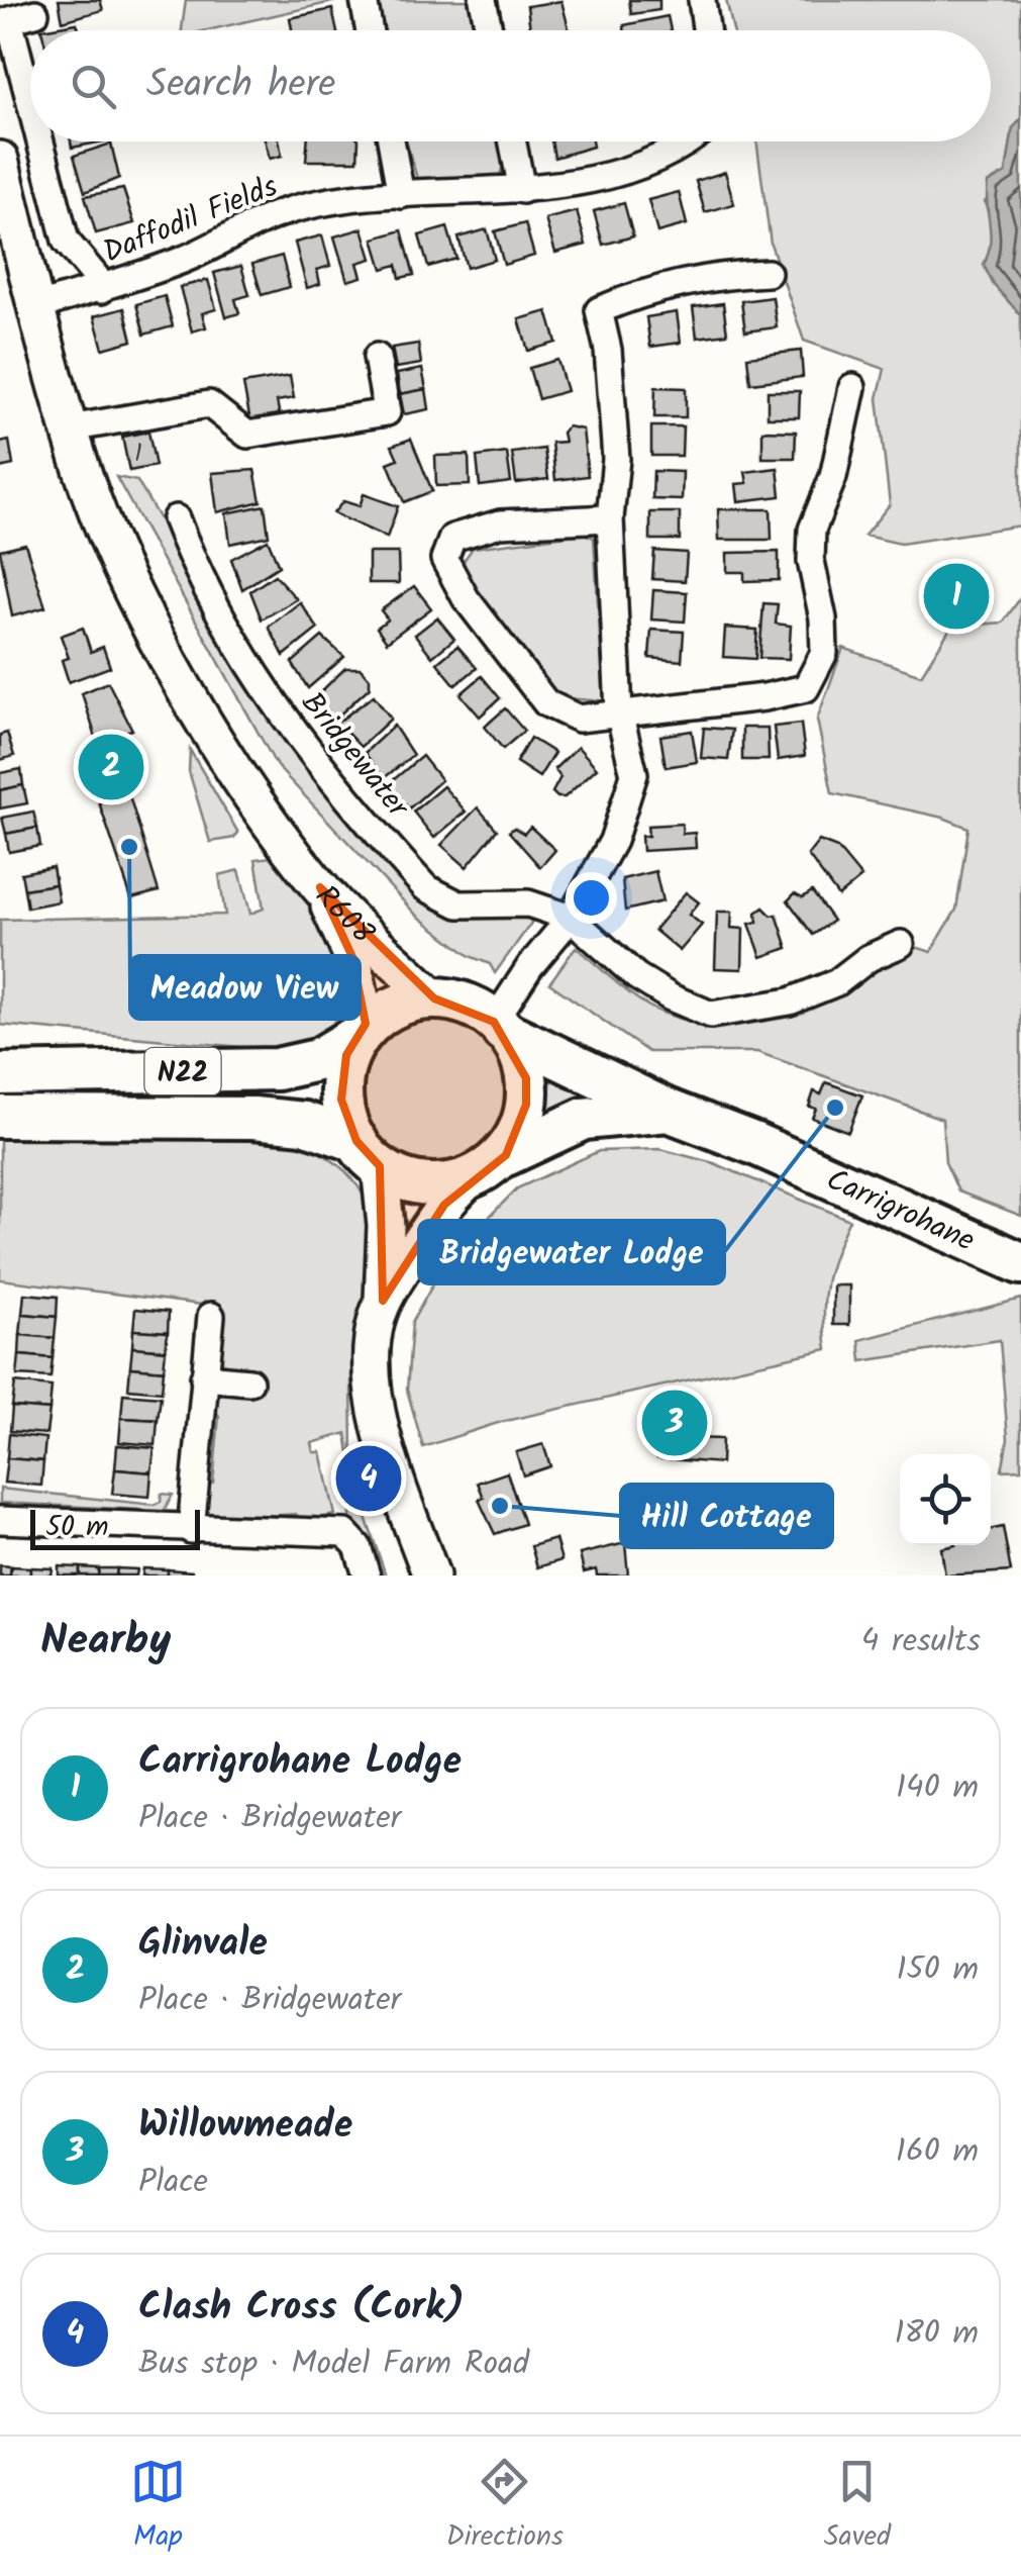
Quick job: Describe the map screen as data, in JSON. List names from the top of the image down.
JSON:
{
  "streets": {
    "highway": ["N22", "Carrigrohane"],
    "main road": ["R608"],
    "street": ["Daffodil Fields", "Bridgewater"]
  },
  "crossings": [
    ["Daffodil Fields", "R608"],
    ["R608", "N22"],
    ["R608", "Carrigrohane"],
    ["N22", "Carrigrohane"]
  ],
  "places": ["Meadow View", "Bridgewater Lodge", "Hill Cottage"],
  "house_numbers": ["1"],
  "scale_bar": "50 m",
  "page": {
    "search": "Search here",
    "pins": [
      "1",
      "2",
      "3",
      "4"
    ],
    "scale": "50 m",
    "heading": ["Nearby", "4 results"],
    "list": [
      {
        "mark": "1",
        "name": "Carrigrohane Lodge",
        "note": "Place · Bridgewater",
        "value": "140 m"
      },
      {
        "mark": "2",
        "name": "Glinvale",
        "note": "Place · Bridgewater",
        "value": "150 m"
      },
      {
        "mark": "3",
        "name": "Willowmeade",
        "note": "Place",
        "value": "160 m"
      },
      {
        "mark": "4",
        "name": "Clash Cross (Cork)",
        "note": "Bus stop · Model Farm Road",
        "value": "180 m"
      }
    ],
    "nav": ["Map", "Directions", "Saved"]
  }
}
